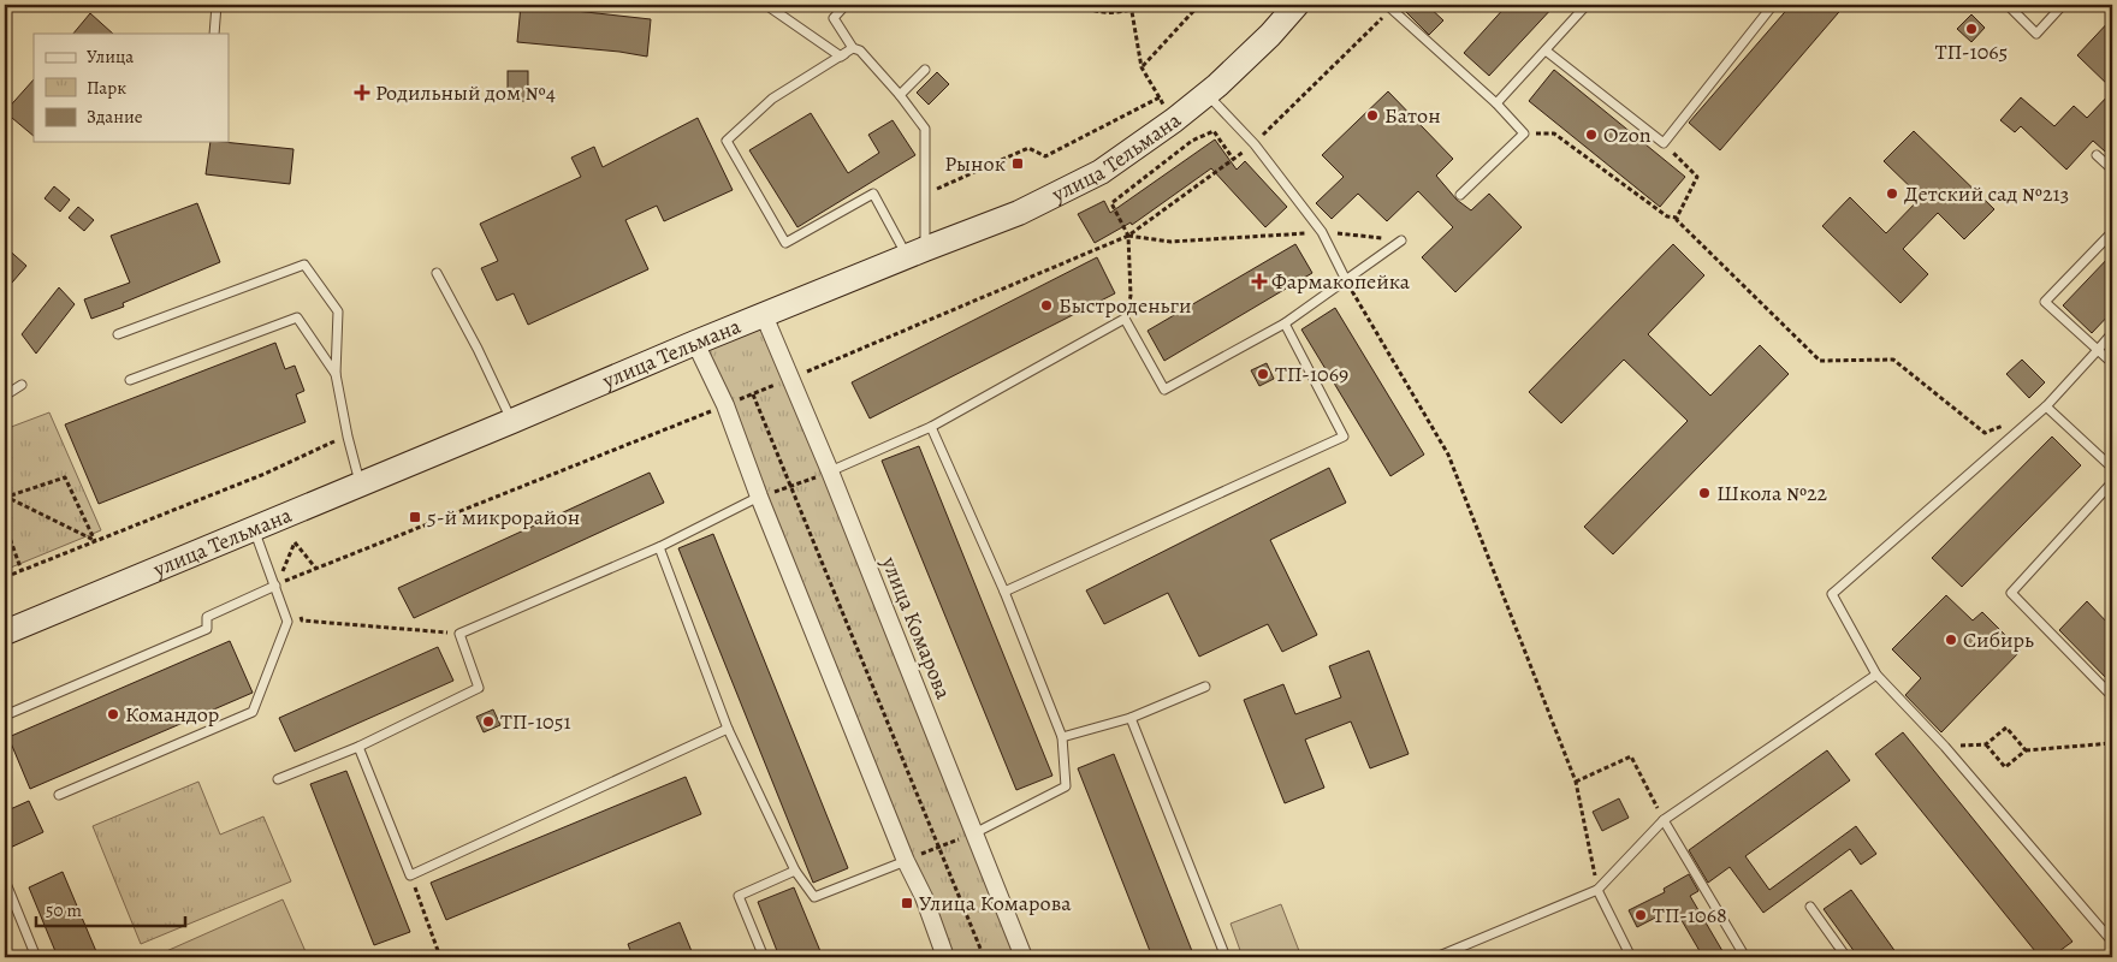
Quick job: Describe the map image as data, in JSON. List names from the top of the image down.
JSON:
{
  "streets": {
    "main road": ["улица Тельмана"],
    "street": ["улица Комарова"]
  },
  "crossings": [
    ["улица Тельмана", "улица Комарова"]
  ],
  "places": {
    "other": [
      "ТП-1065",
      "Батон",
      "Ozon",
      "Детский сад №213",
      "Быстроденьги",
      "ТП-1069",
      "Школа №22",
      "Сибирь",
      "Командор",
      "ТП-1051",
      "ТП-1068"
    ],
    "health": ["Родильный дом №4", "Фармакопейка"],
    "transit": ["Рынок", "5-й микрорайон", "Улица Комарова"]
  },
  "legend": ["Улица", "Парк", "Здание"],
  "scale_bar": "50 m"
}
